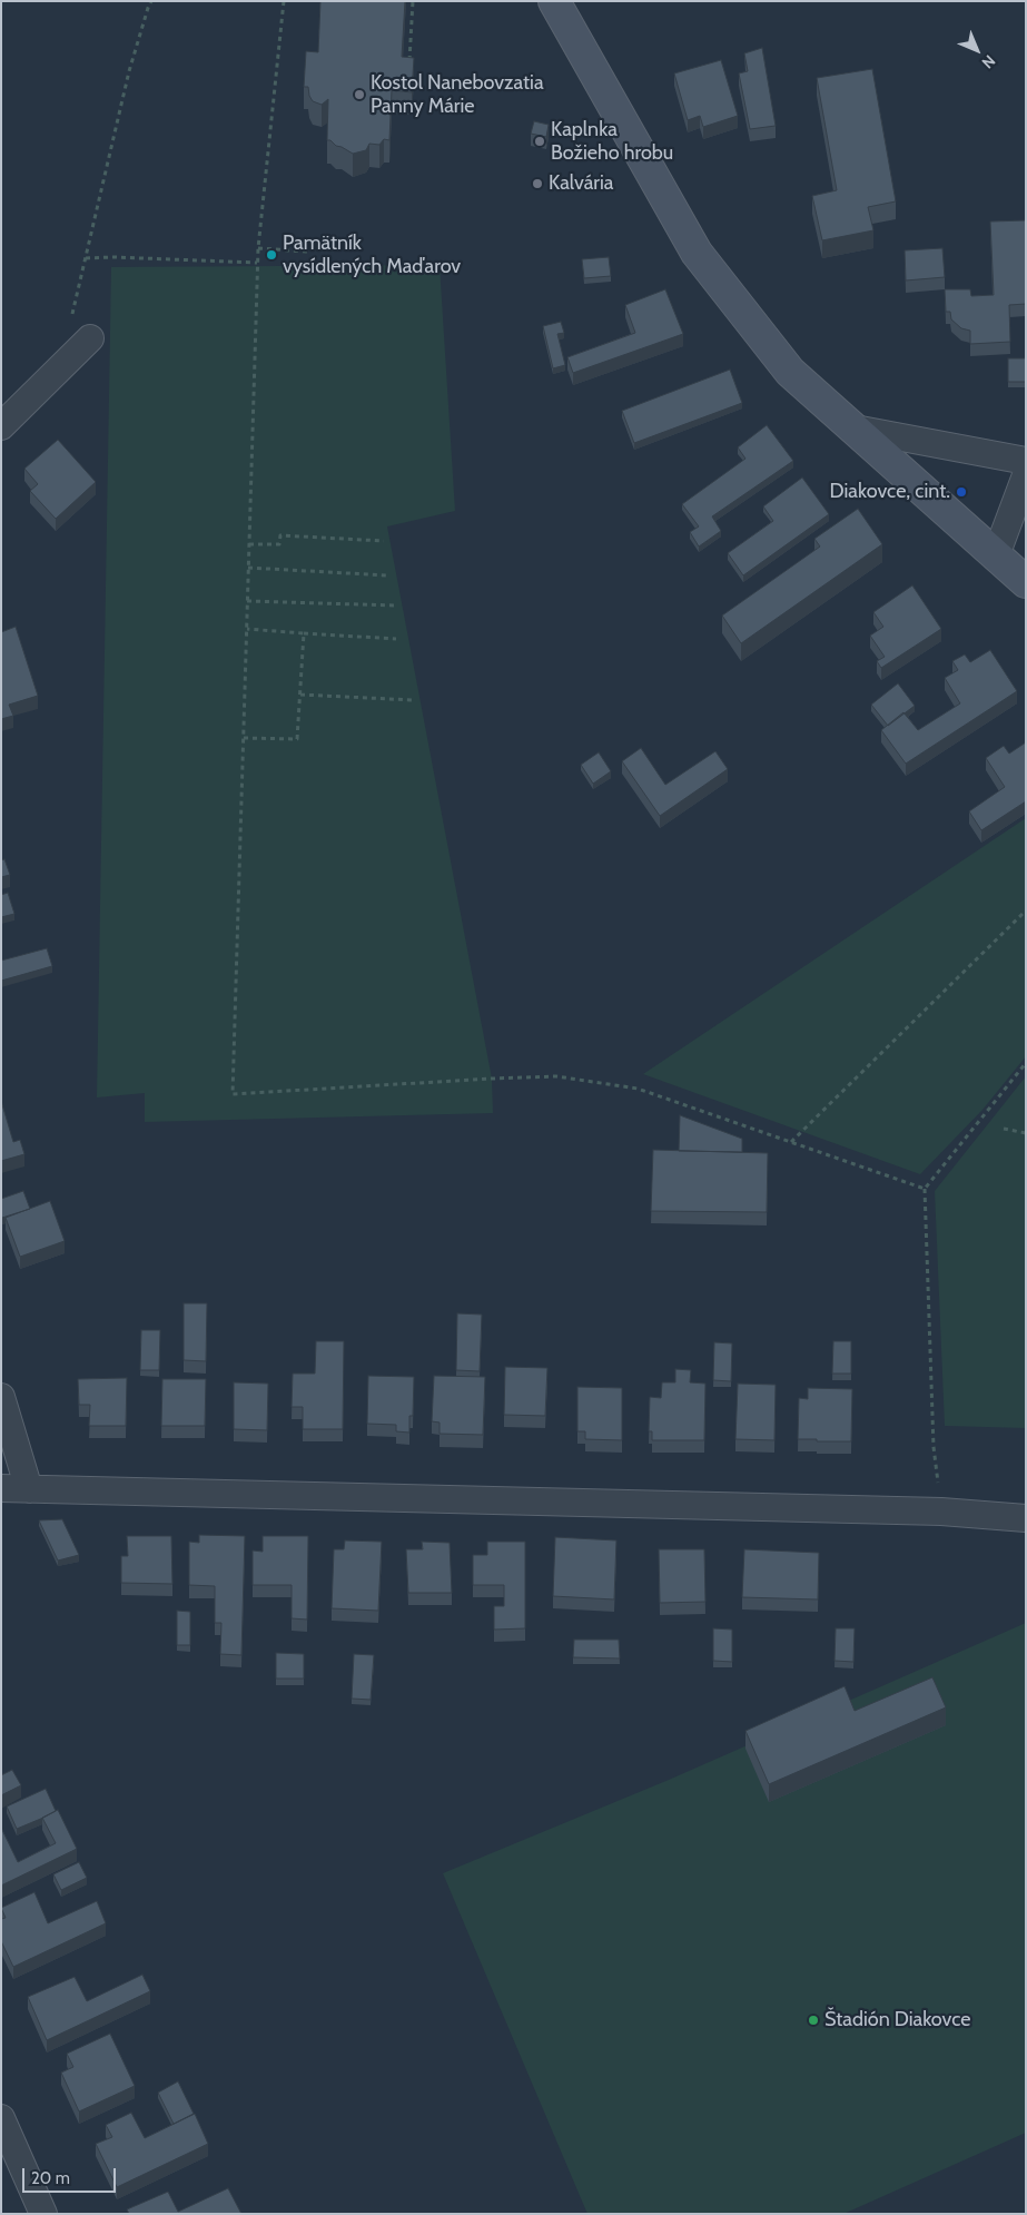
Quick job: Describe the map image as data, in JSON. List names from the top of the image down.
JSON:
{
  "places": [
    "Kostol Nanebovzatia Panny Márie",
    "Kaplnka Božieho hrobu",
    "Kalvária",
    "Pamätník vysídlených Maďarov",
    "Diakovce, cint.",
    "Štadión Diakovce"
  ],
  "scale_bar": "20 m",
  "north": "bottom right"
}
